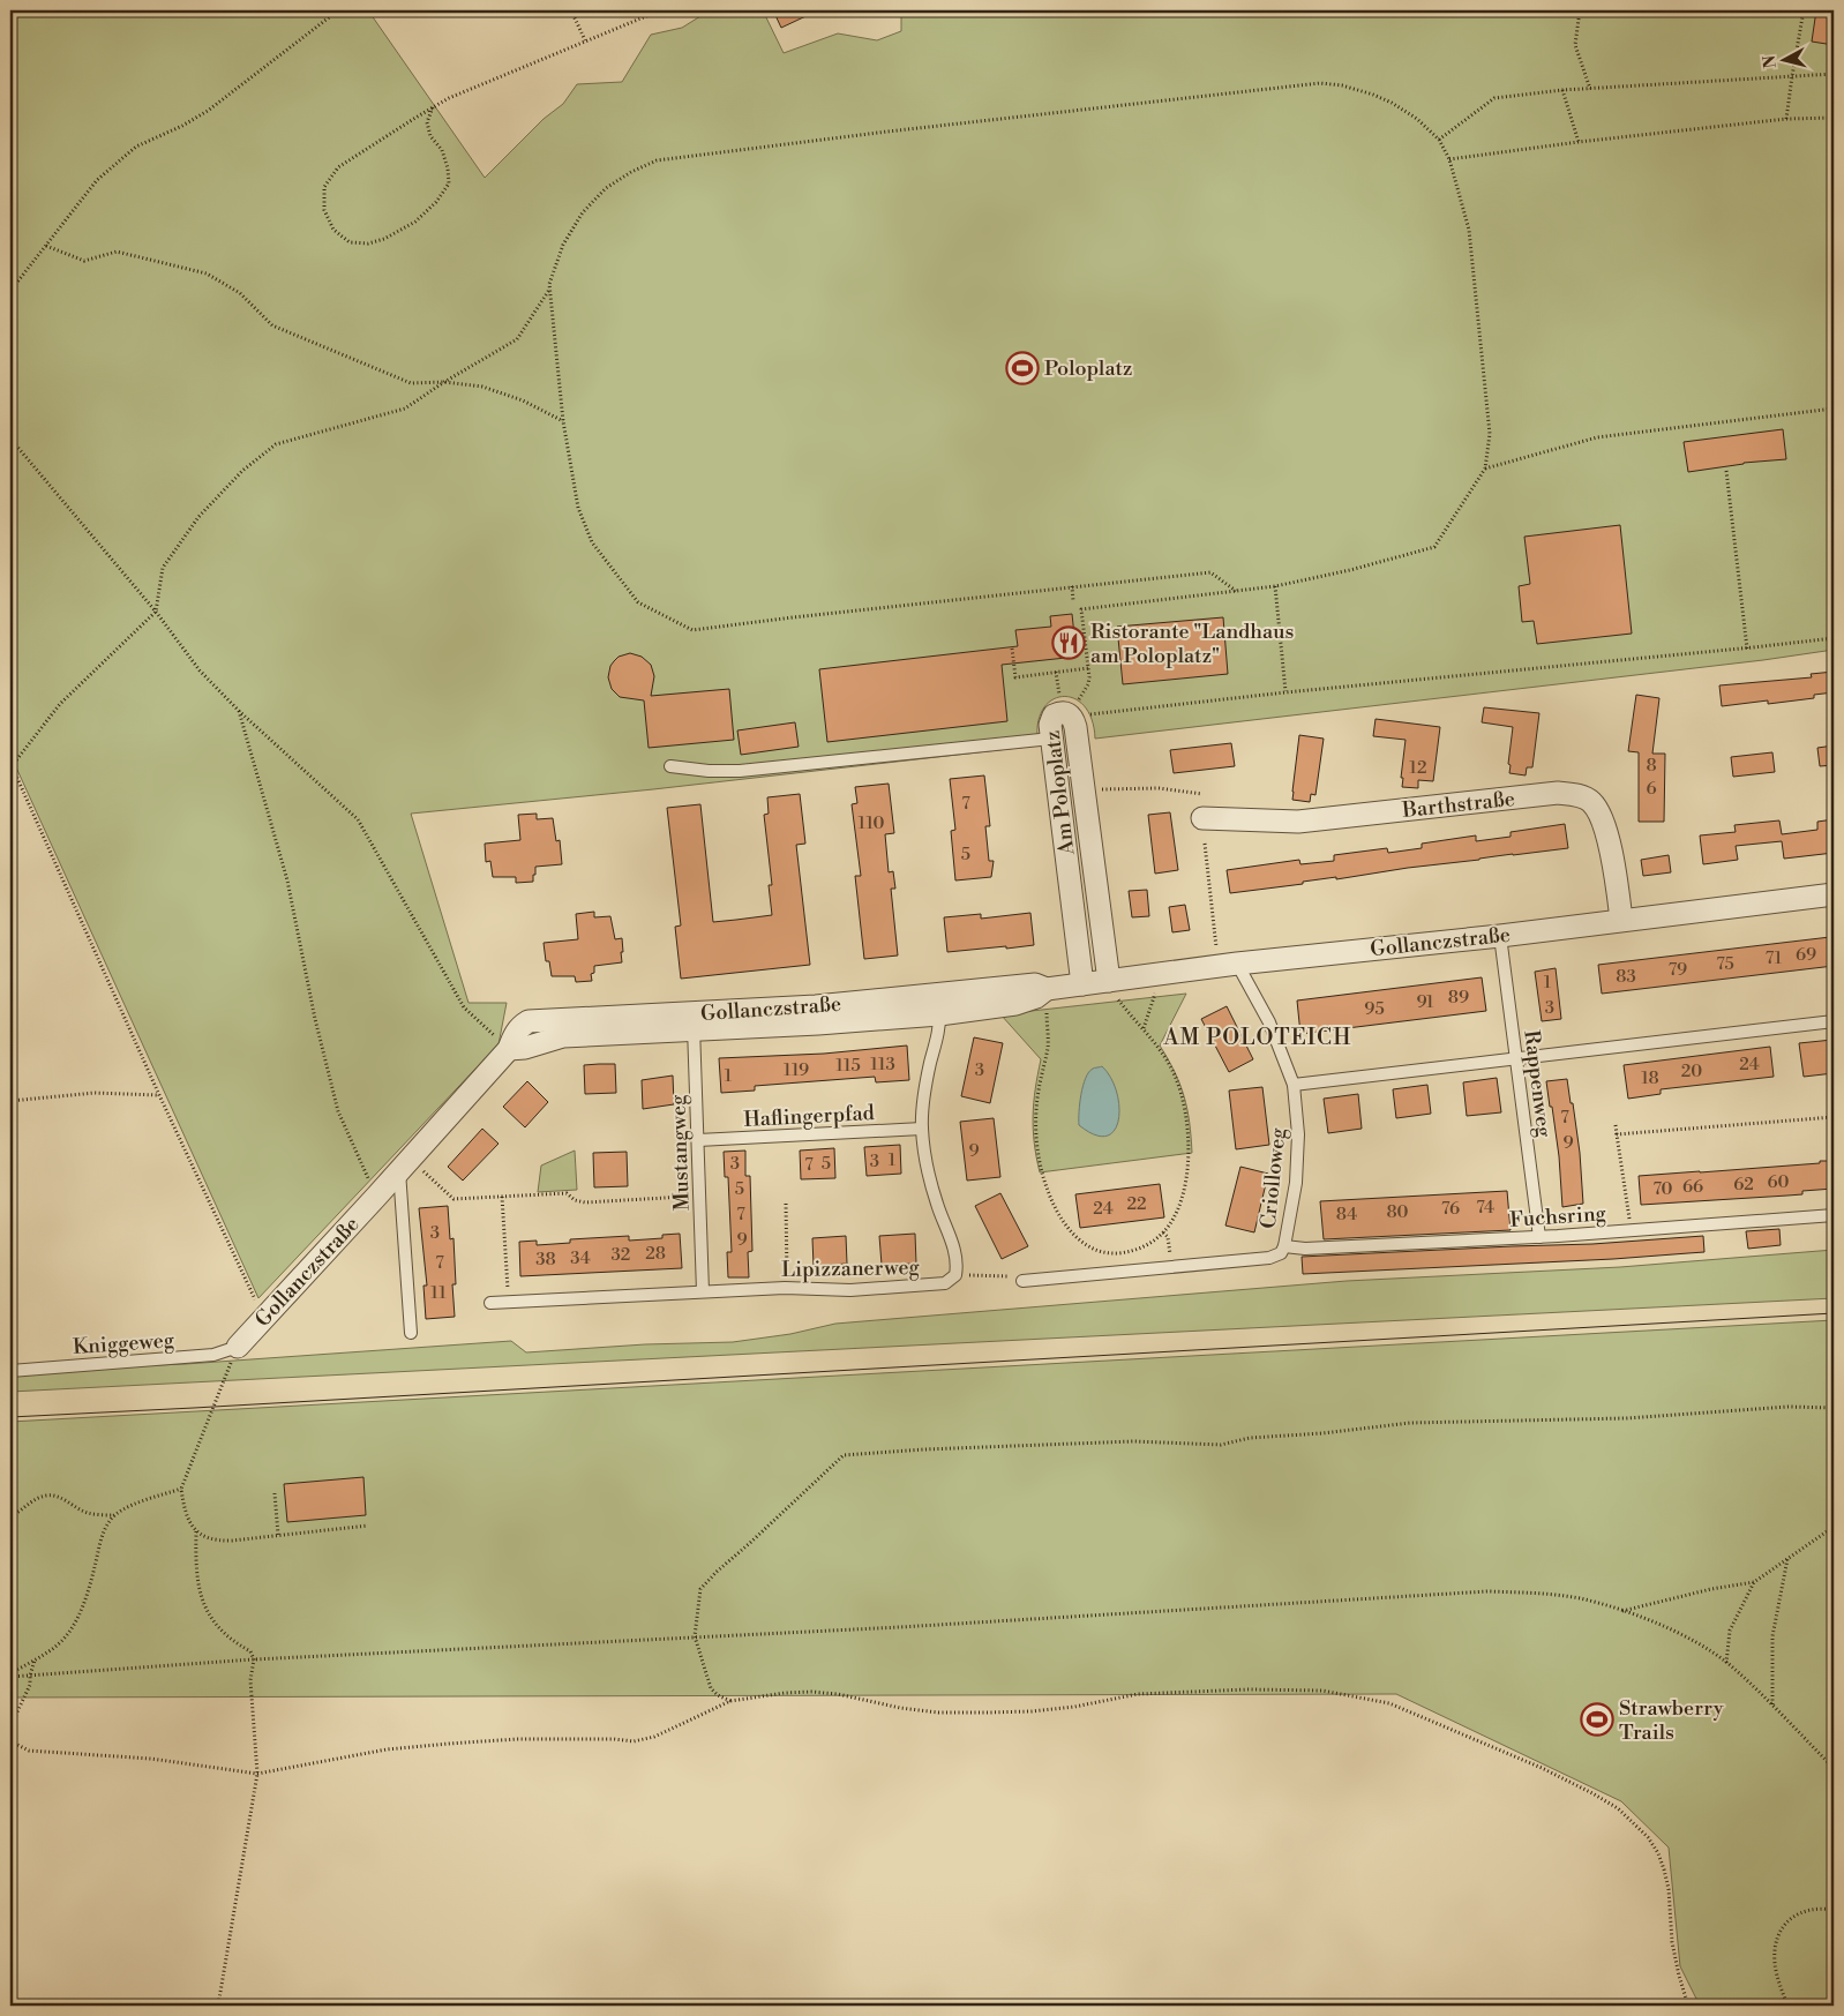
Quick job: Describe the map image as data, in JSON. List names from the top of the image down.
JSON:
{
  "streets": {
    "street": ["Am Poloplatz", "Barthstraße", "Gollanczstraße"],
    "lane": [
      "Rappenweg",
      "Haflingerpfad",
      "Mustangweg",
      "Criolloweg",
      "Fuchsring",
      "Lipizzanerweg",
      "Kniggeweg"
    ]
  },
  "crossings": [
    ["Am Poloplatz", "Gollanczstraße"],
    ["Barthstraße", "Gollanczstraße"],
    ["Gollanczstraße", "Rappenweg"],
    ["Gollanczstraße", "Mustangweg"],
    ["Gollanczstraße", "Criolloweg"],
    ["Gollanczstraße", "Kniggeweg"],
    ["Rappenweg", "Fuchsring"],
    ["Haflingerpfad", "Mustangweg"],
    ["Mustangweg", "Lipizzanerweg"],
    ["Criolloweg", "Fuchsring"]
  ],
  "districts": ["AM POLOTEICH"],
  "places": {
    "sports": ["Poloplatz", "Strawberry Trails"],
    "restaurant": ["Ristorante \"Landhaus am Poloplatz\""]
  },
  "house_numbers": [
    "8",
    "12",
    "6",
    "7",
    "110",
    "5",
    "69",
    "71",
    "75",
    "79",
    "83",
    "1",
    "89",
    "91",
    "3",
    "95",
    "113",
    "24",
    "115",
    "119",
    "3",
    "20",
    "1",
    "18",
    "7",
    "9",
    "9",
    "1",
    "3",
    "3",
    "5",
    "7",
    "60",
    "62",
    "66",
    "5",
    "70",
    "22",
    "74",
    "24",
    "76",
    "80",
    "7",
    "84",
    "3",
    "9",
    "28",
    "32",
    "34",
    "38",
    "7",
    "11"
  ],
  "north": "left"
}
